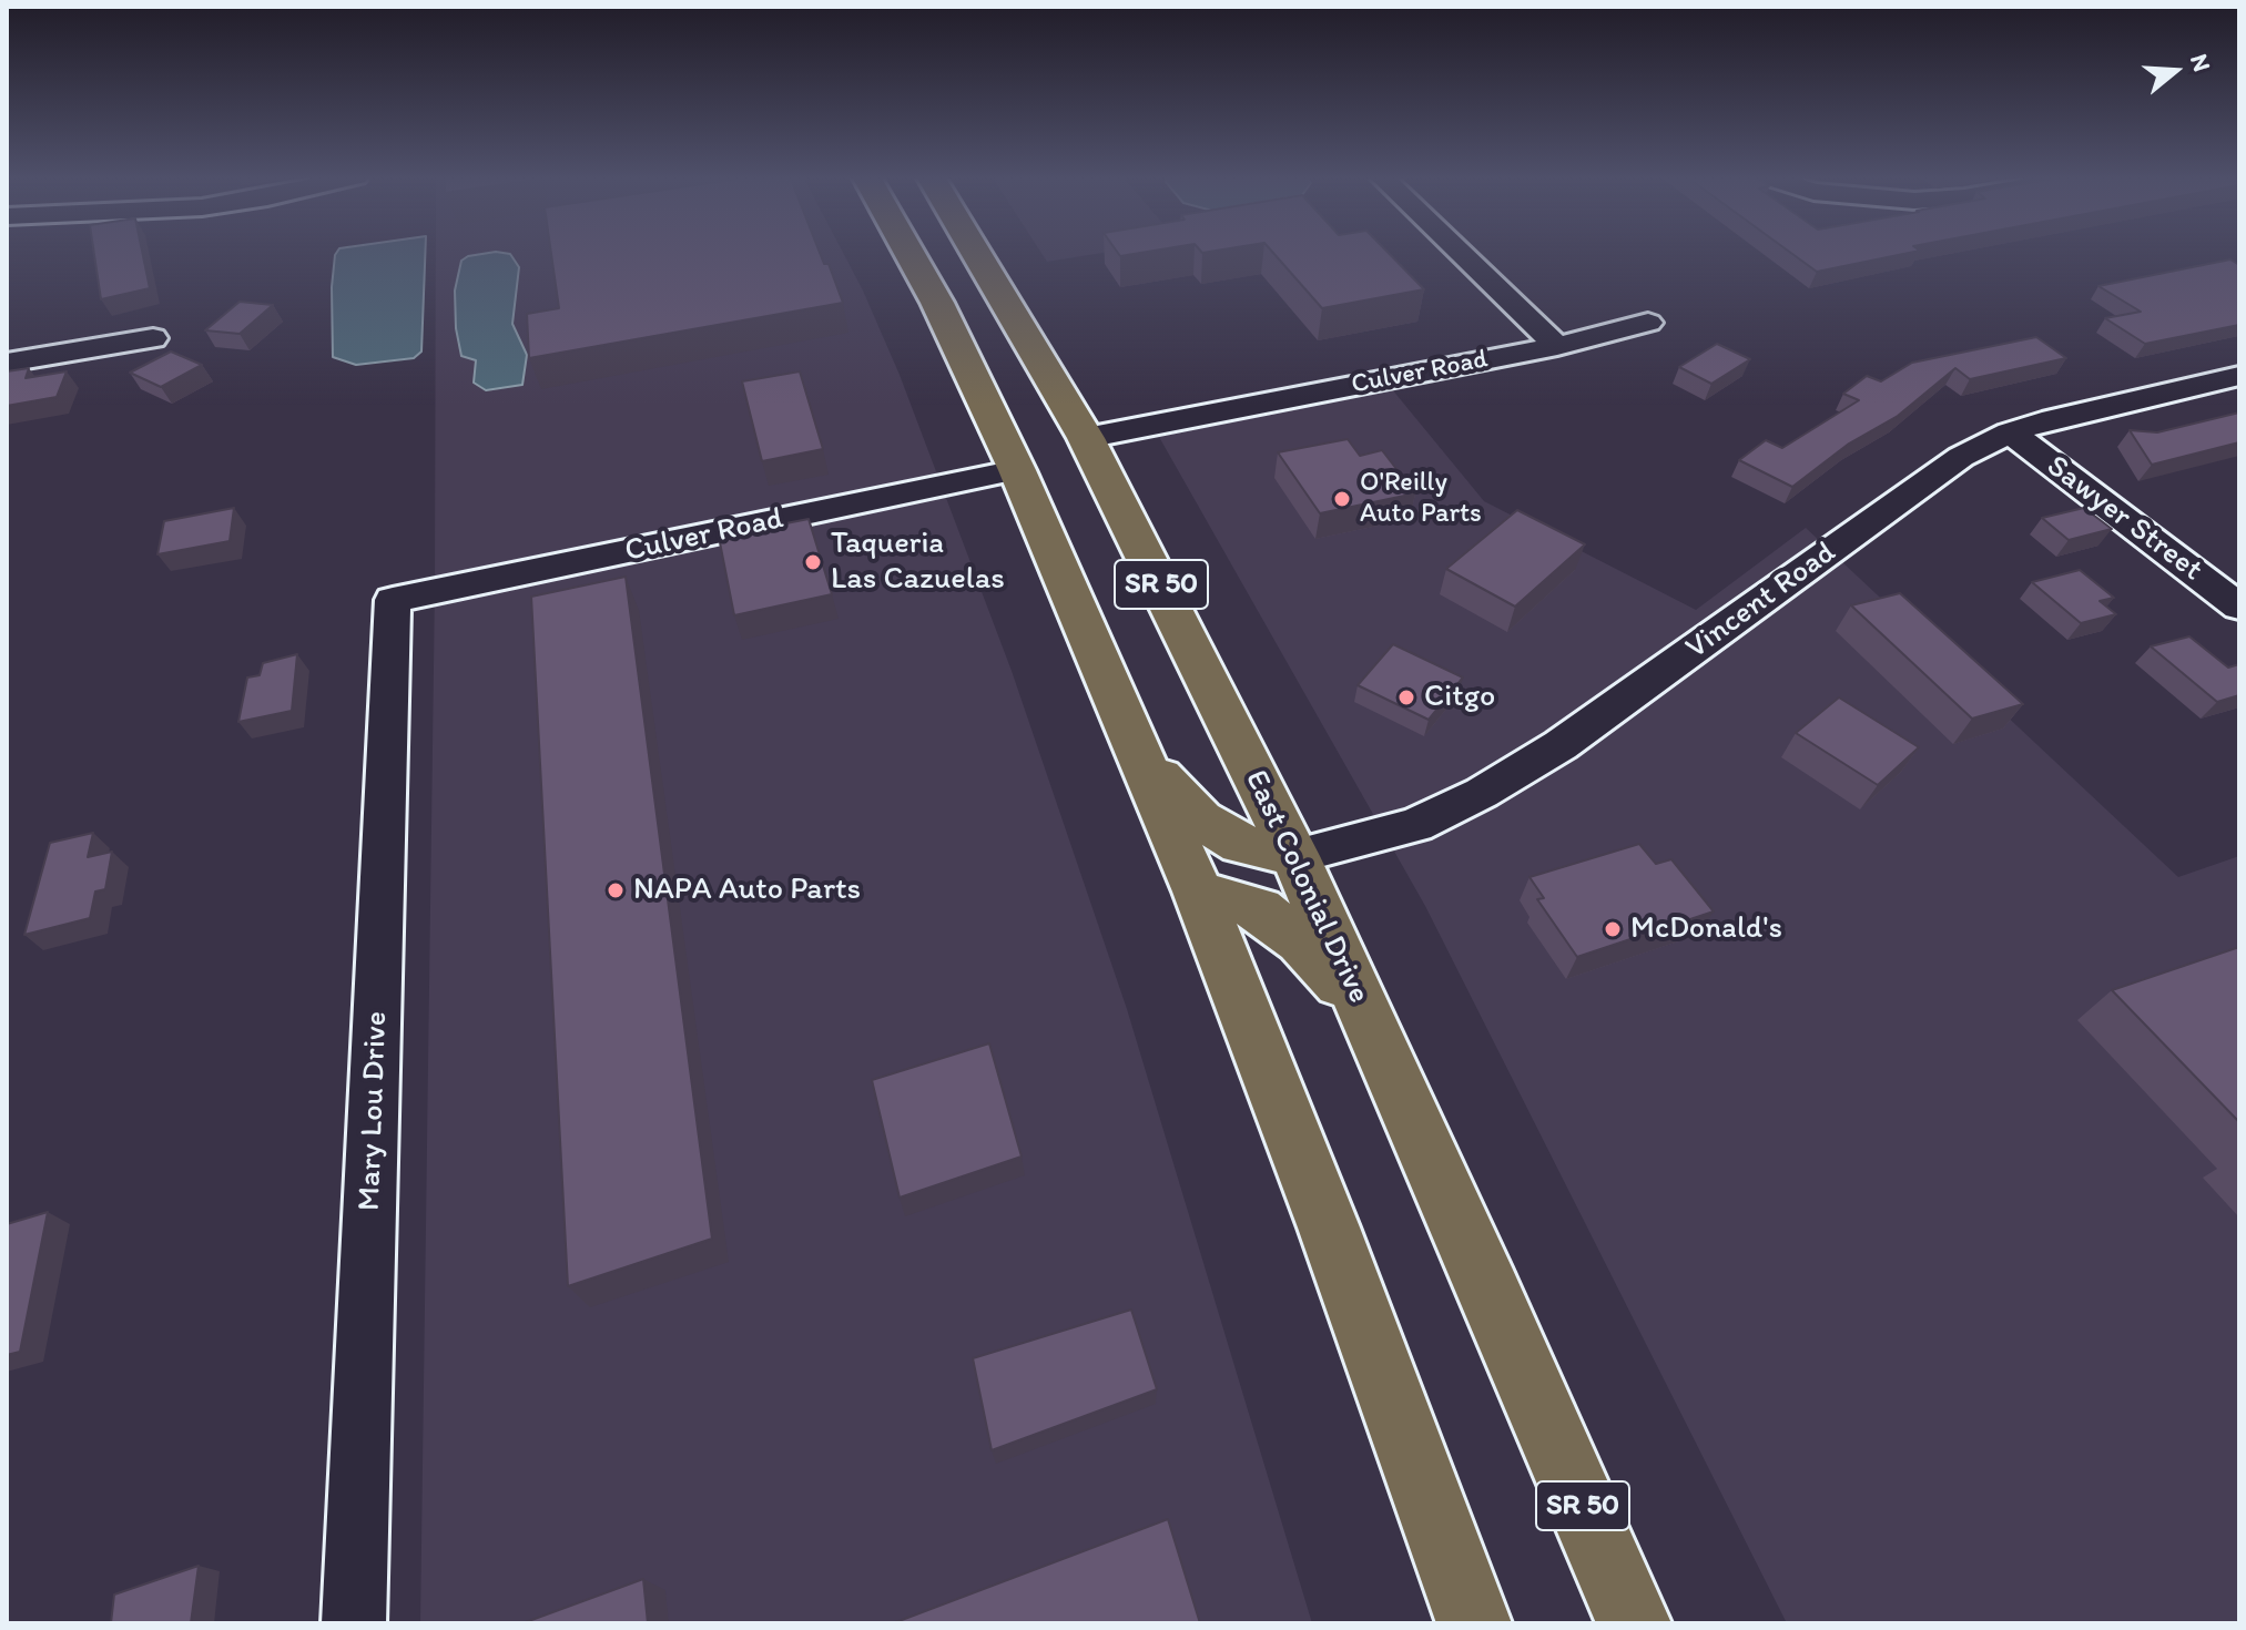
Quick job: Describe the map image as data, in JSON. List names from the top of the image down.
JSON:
{
  "streets": {
    "highway": ["SR 50", "East Colonial Drive"],
    "street": [
      "Culver Road",
      "Sawyer Street",
      "Vincent Road",
      "Mary Lou Drive"
    ]
  },
  "crossings": [
    ["Culver Road", "SR 50"],
    ["Culver Road", "East Colonial Drive"],
    ["Culver Road", "Mary Lou Drive"],
    ["Sawyer Street", "Vincent Road"],
    ["Vincent Road", "East Colonial Drive"]
  ],
  "places": [
    "O'Reilly Auto Parts",
    "Taqueria Las Cazuelas",
    "Citgo",
    "NAPA Auto Parts",
    "McDonald's"
  ],
  "north": "right"
}
